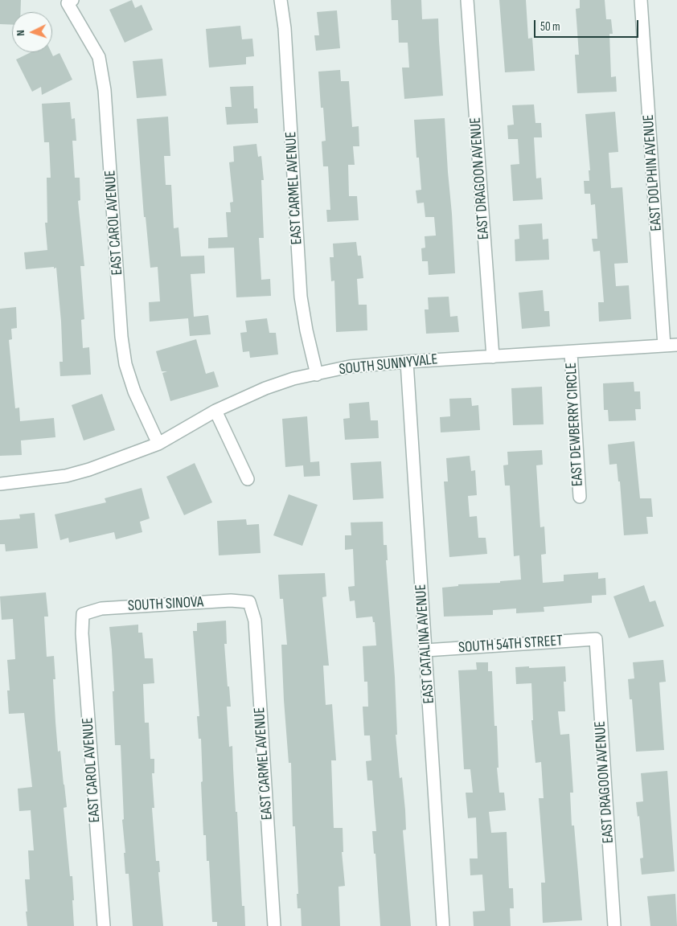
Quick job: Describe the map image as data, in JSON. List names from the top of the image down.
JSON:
{
  "streets": {
    "street": [
      "EAST DOLPHIN AVENUE",
      "EAST DRAGOON AVENUE",
      "EAST CARMEL AVENUE",
      "EAST CAROL AVENUE",
      "SOUTH SUNNYVALE",
      "EAST DEWBERRY CIRCLE",
      "SOUTH SINOVA",
      "EAST CATALINA AVENUE",
      "SOUTH 54TH STREET"
    ]
  },
  "crossings": [
    ["EAST DOLPHIN AVENUE", "SOUTH SUNNYVALE"],
    ["EAST DRAGOON AVENUE", "SOUTH SUNNYVALE"],
    ["EAST DRAGOON AVENUE", "SOUTH 54TH STREET"],
    ["EAST CARMEL AVENUE", "SOUTH SUNNYVALE"],
    ["EAST CARMEL AVENUE", "SOUTH SINOVA"],
    ["EAST CAROL AVENUE", "SOUTH SUNNYVALE"],
    ["EAST CAROL AVENUE", "SOUTH SINOVA"],
    ["SOUTH SUNNYVALE", "EAST DEWBERRY CIRCLE"],
    ["SOUTH SUNNYVALE", "EAST CATALINA AVENUE"],
    ["EAST CATALINA AVENUE", "SOUTH 54TH STREET"]
  ],
  "scale_bar": "50 m",
  "north": "left"
}
